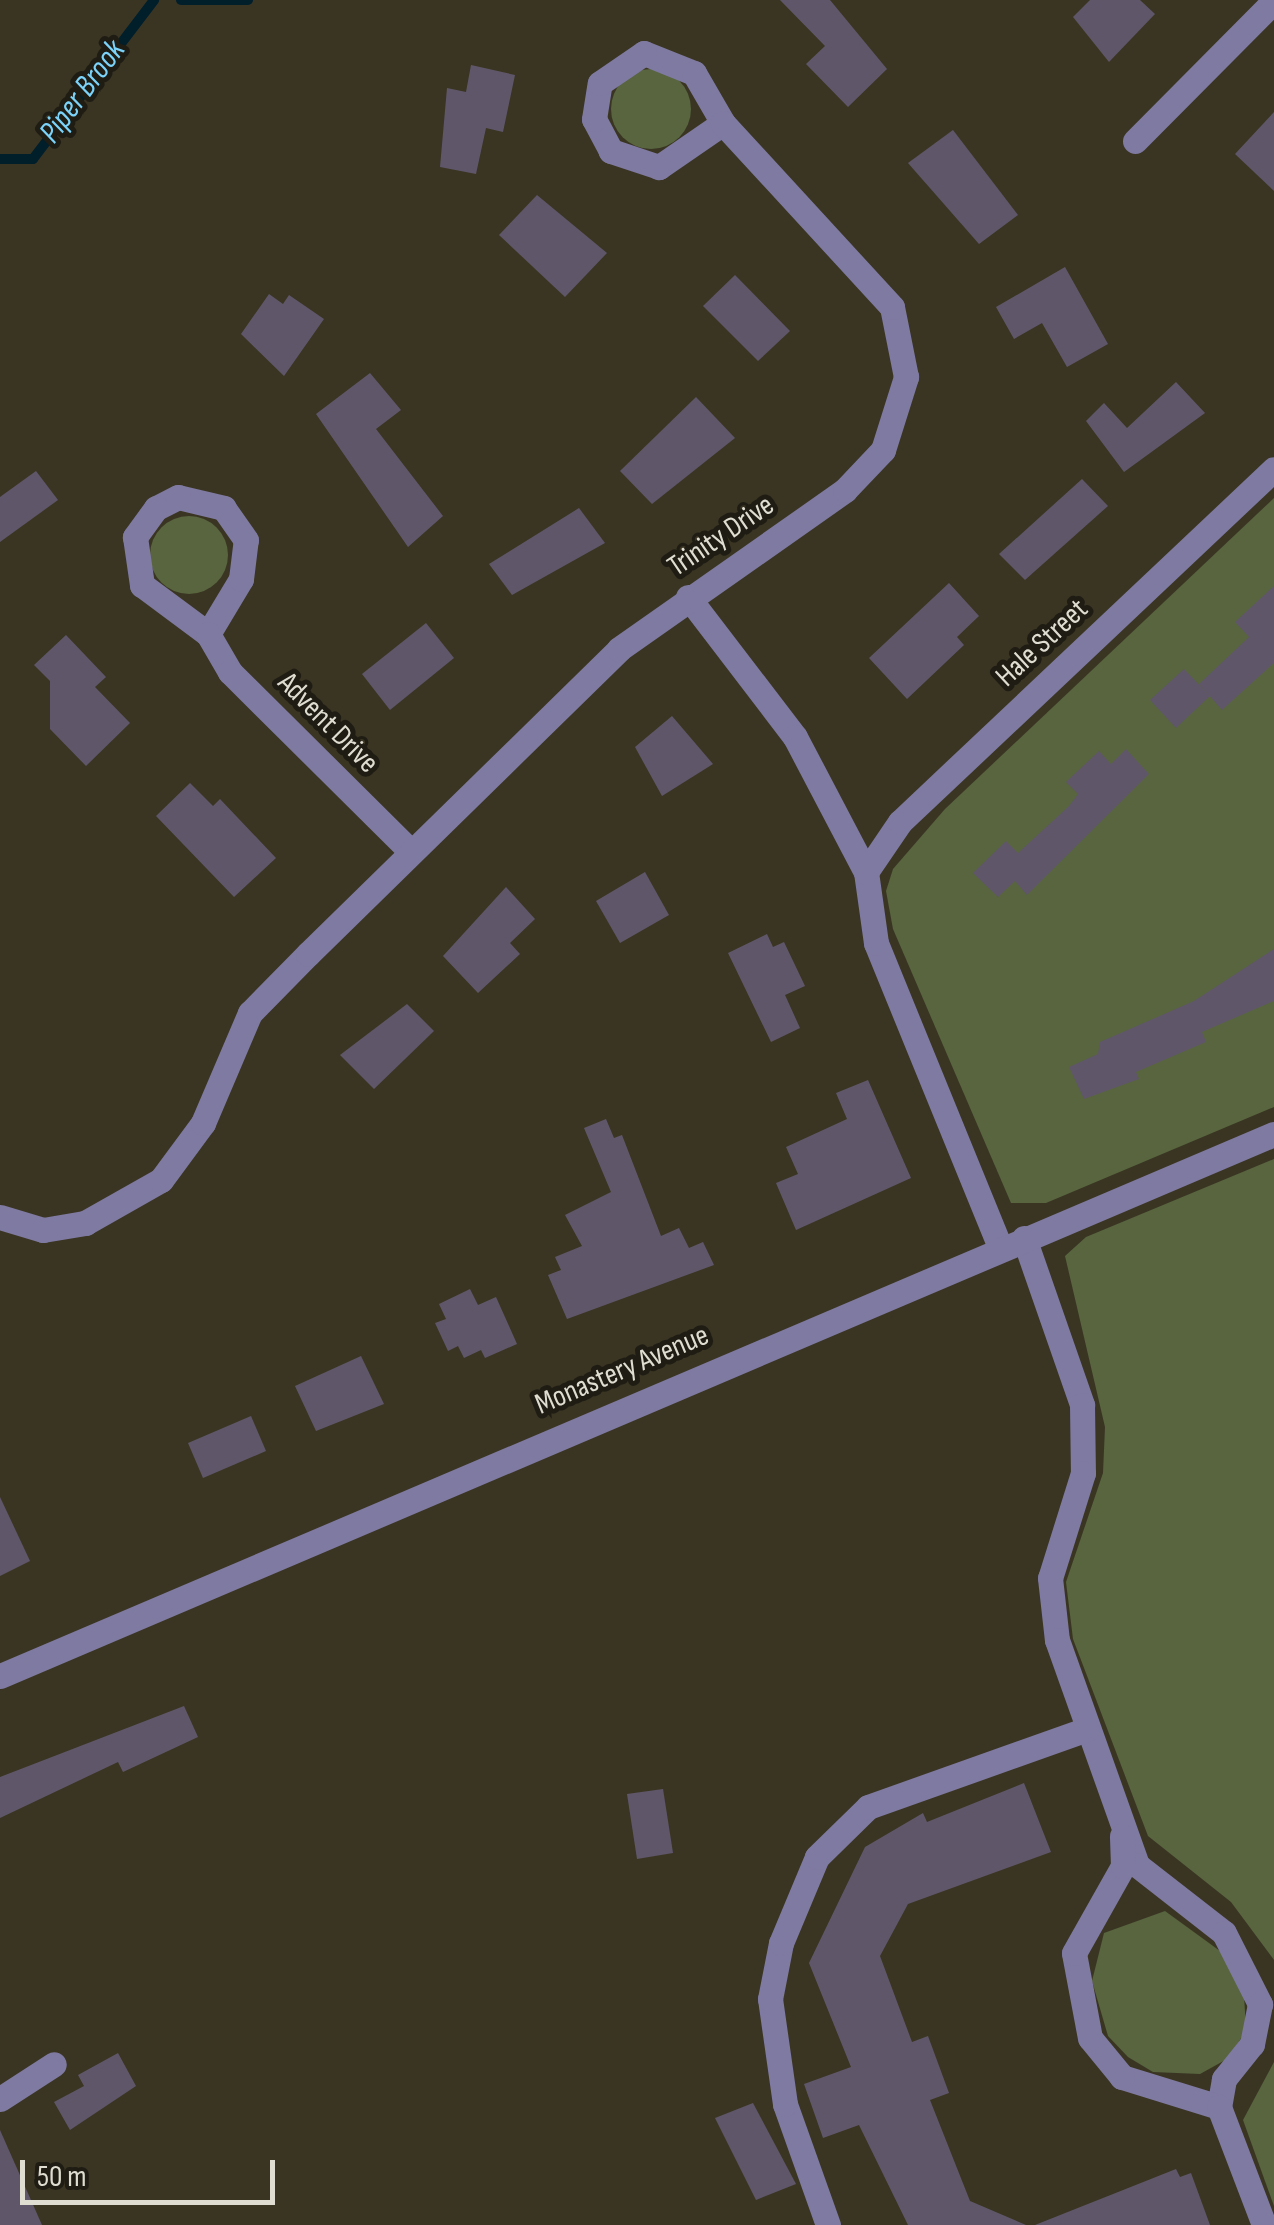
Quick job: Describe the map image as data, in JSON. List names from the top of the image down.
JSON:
{
  "streets": {
    "street": [
      "Trinity Drive",
      "Hale Street",
      "Advent Drive",
      "Monastery Avenue"
    ]
  },
  "crossings": [
    ["Trinity Drive", "Advent Drive"]
  ],
  "water": ["Piper Brook"],
  "scale_bar": "50 m"
}
